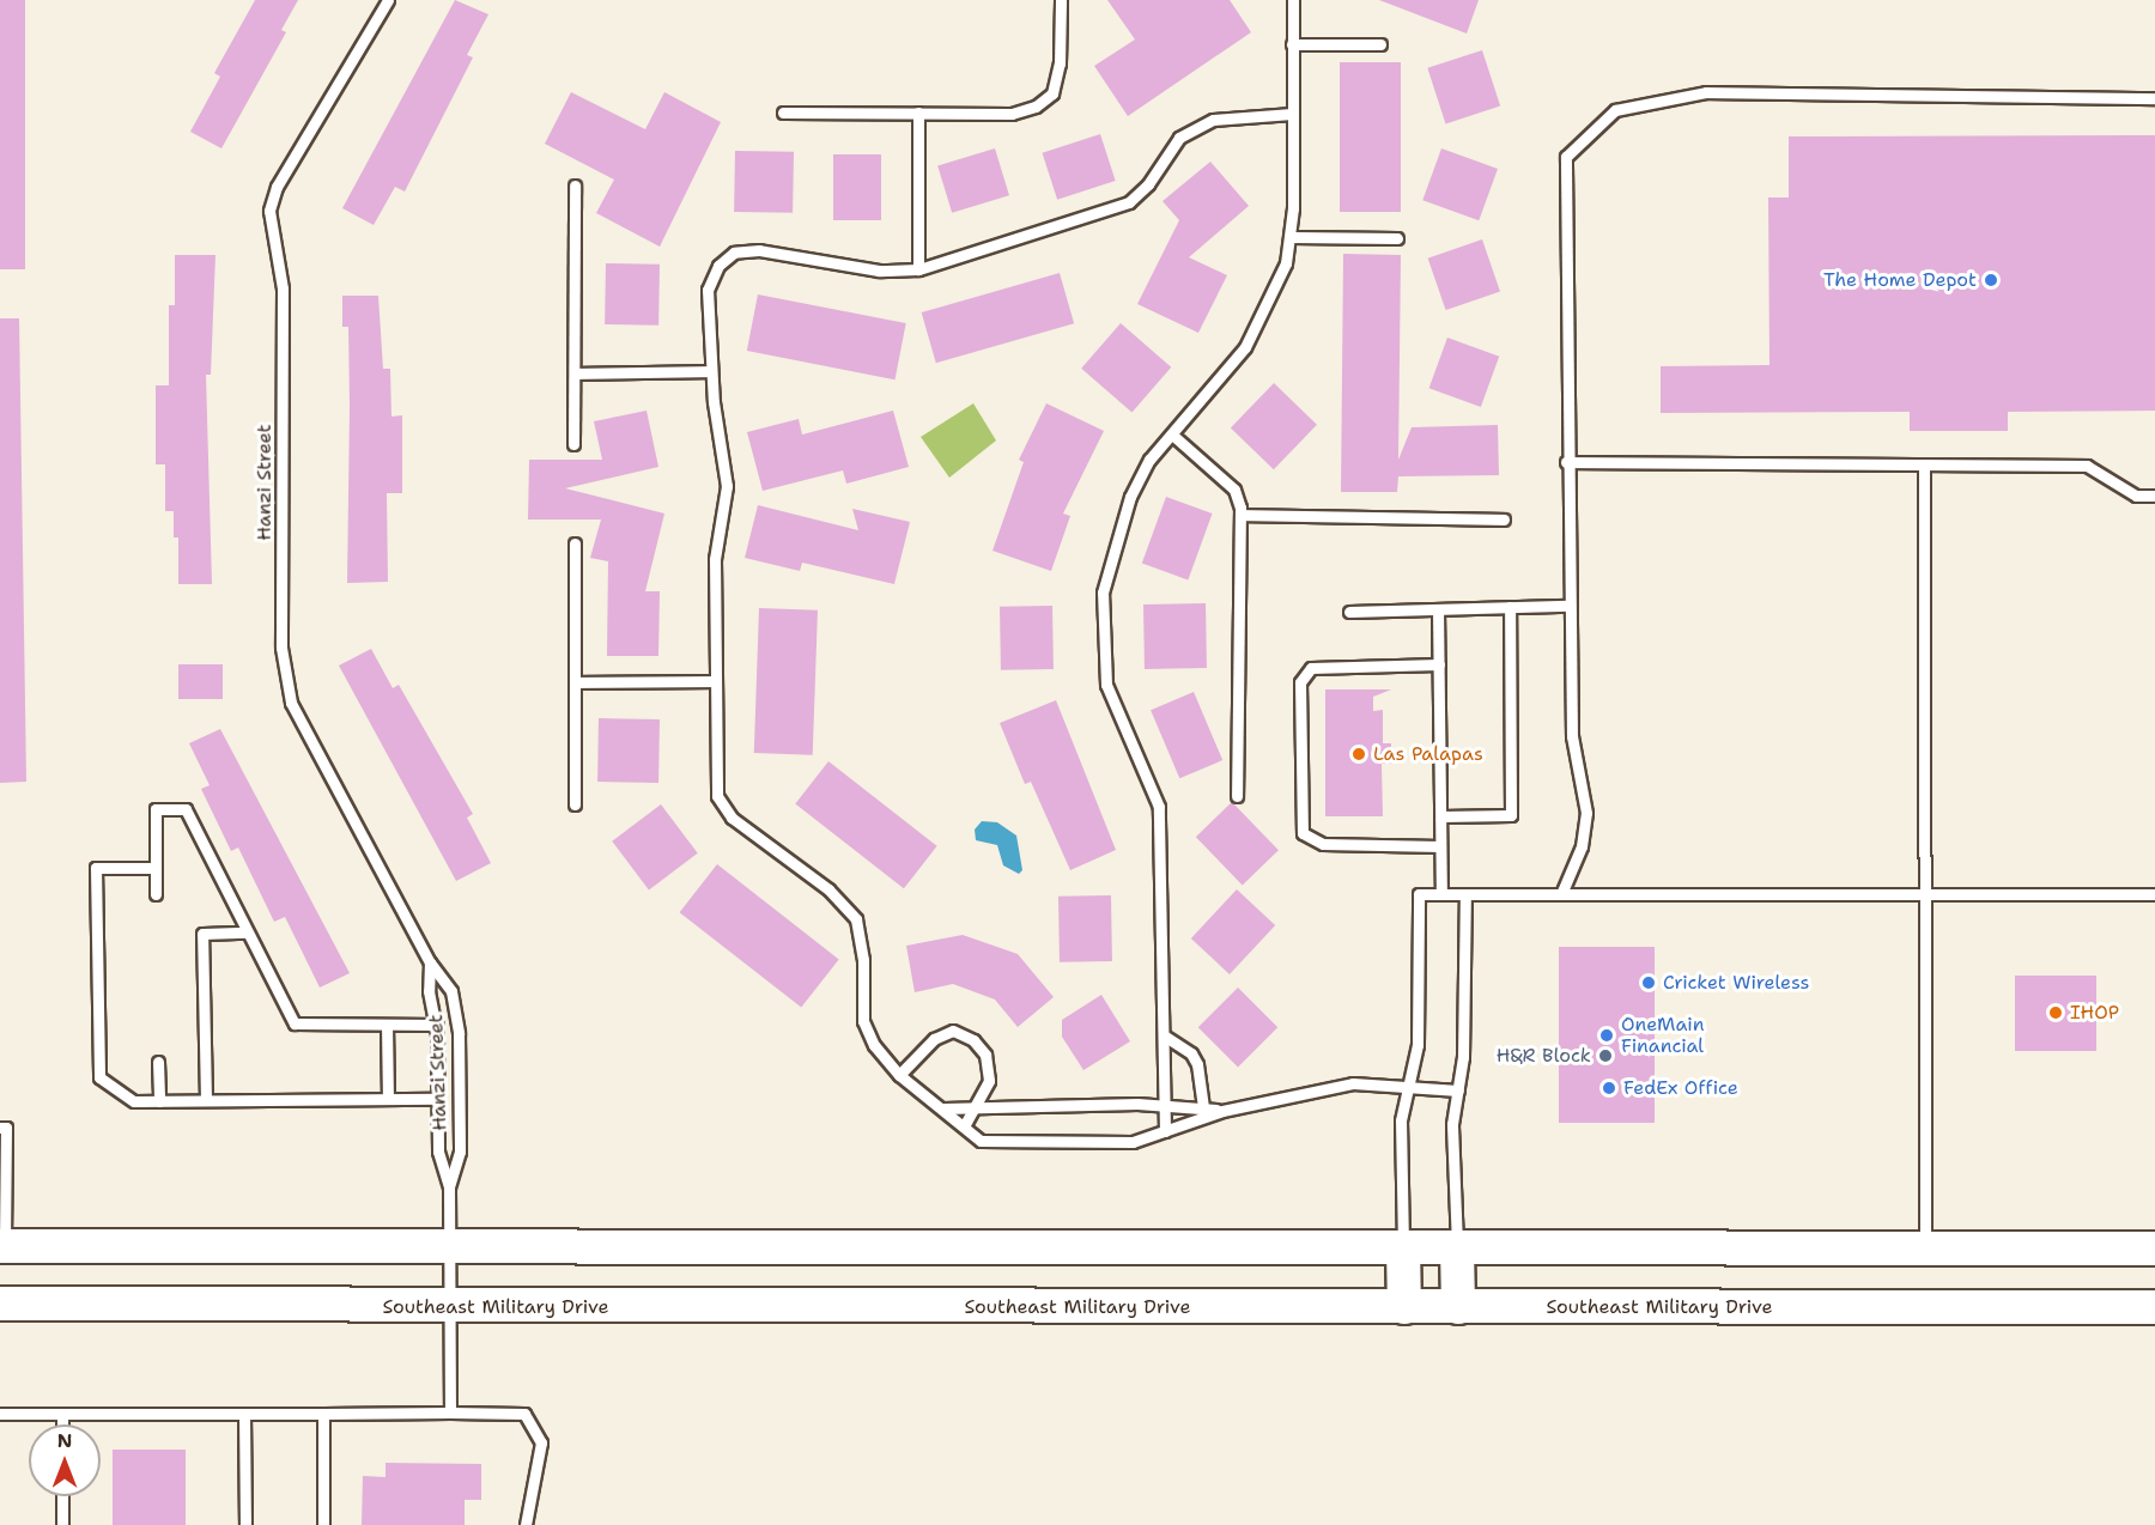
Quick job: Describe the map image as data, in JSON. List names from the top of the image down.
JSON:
{
  "streets": {
    "main road": ["Southeast Military Drive"],
    "lane": ["Hanzi Street"]
  },
  "crossings": [
    ["Hanzi Street", "Southeast Military Drive"]
  ],
  "places": [
    "The Home Depot",
    "Las Palapas",
    "Cricket Wireless",
    "IHOP",
    "OneMain Financial",
    "H&R Block",
    "FedEx Office"
  ],
  "north": "top"
}
